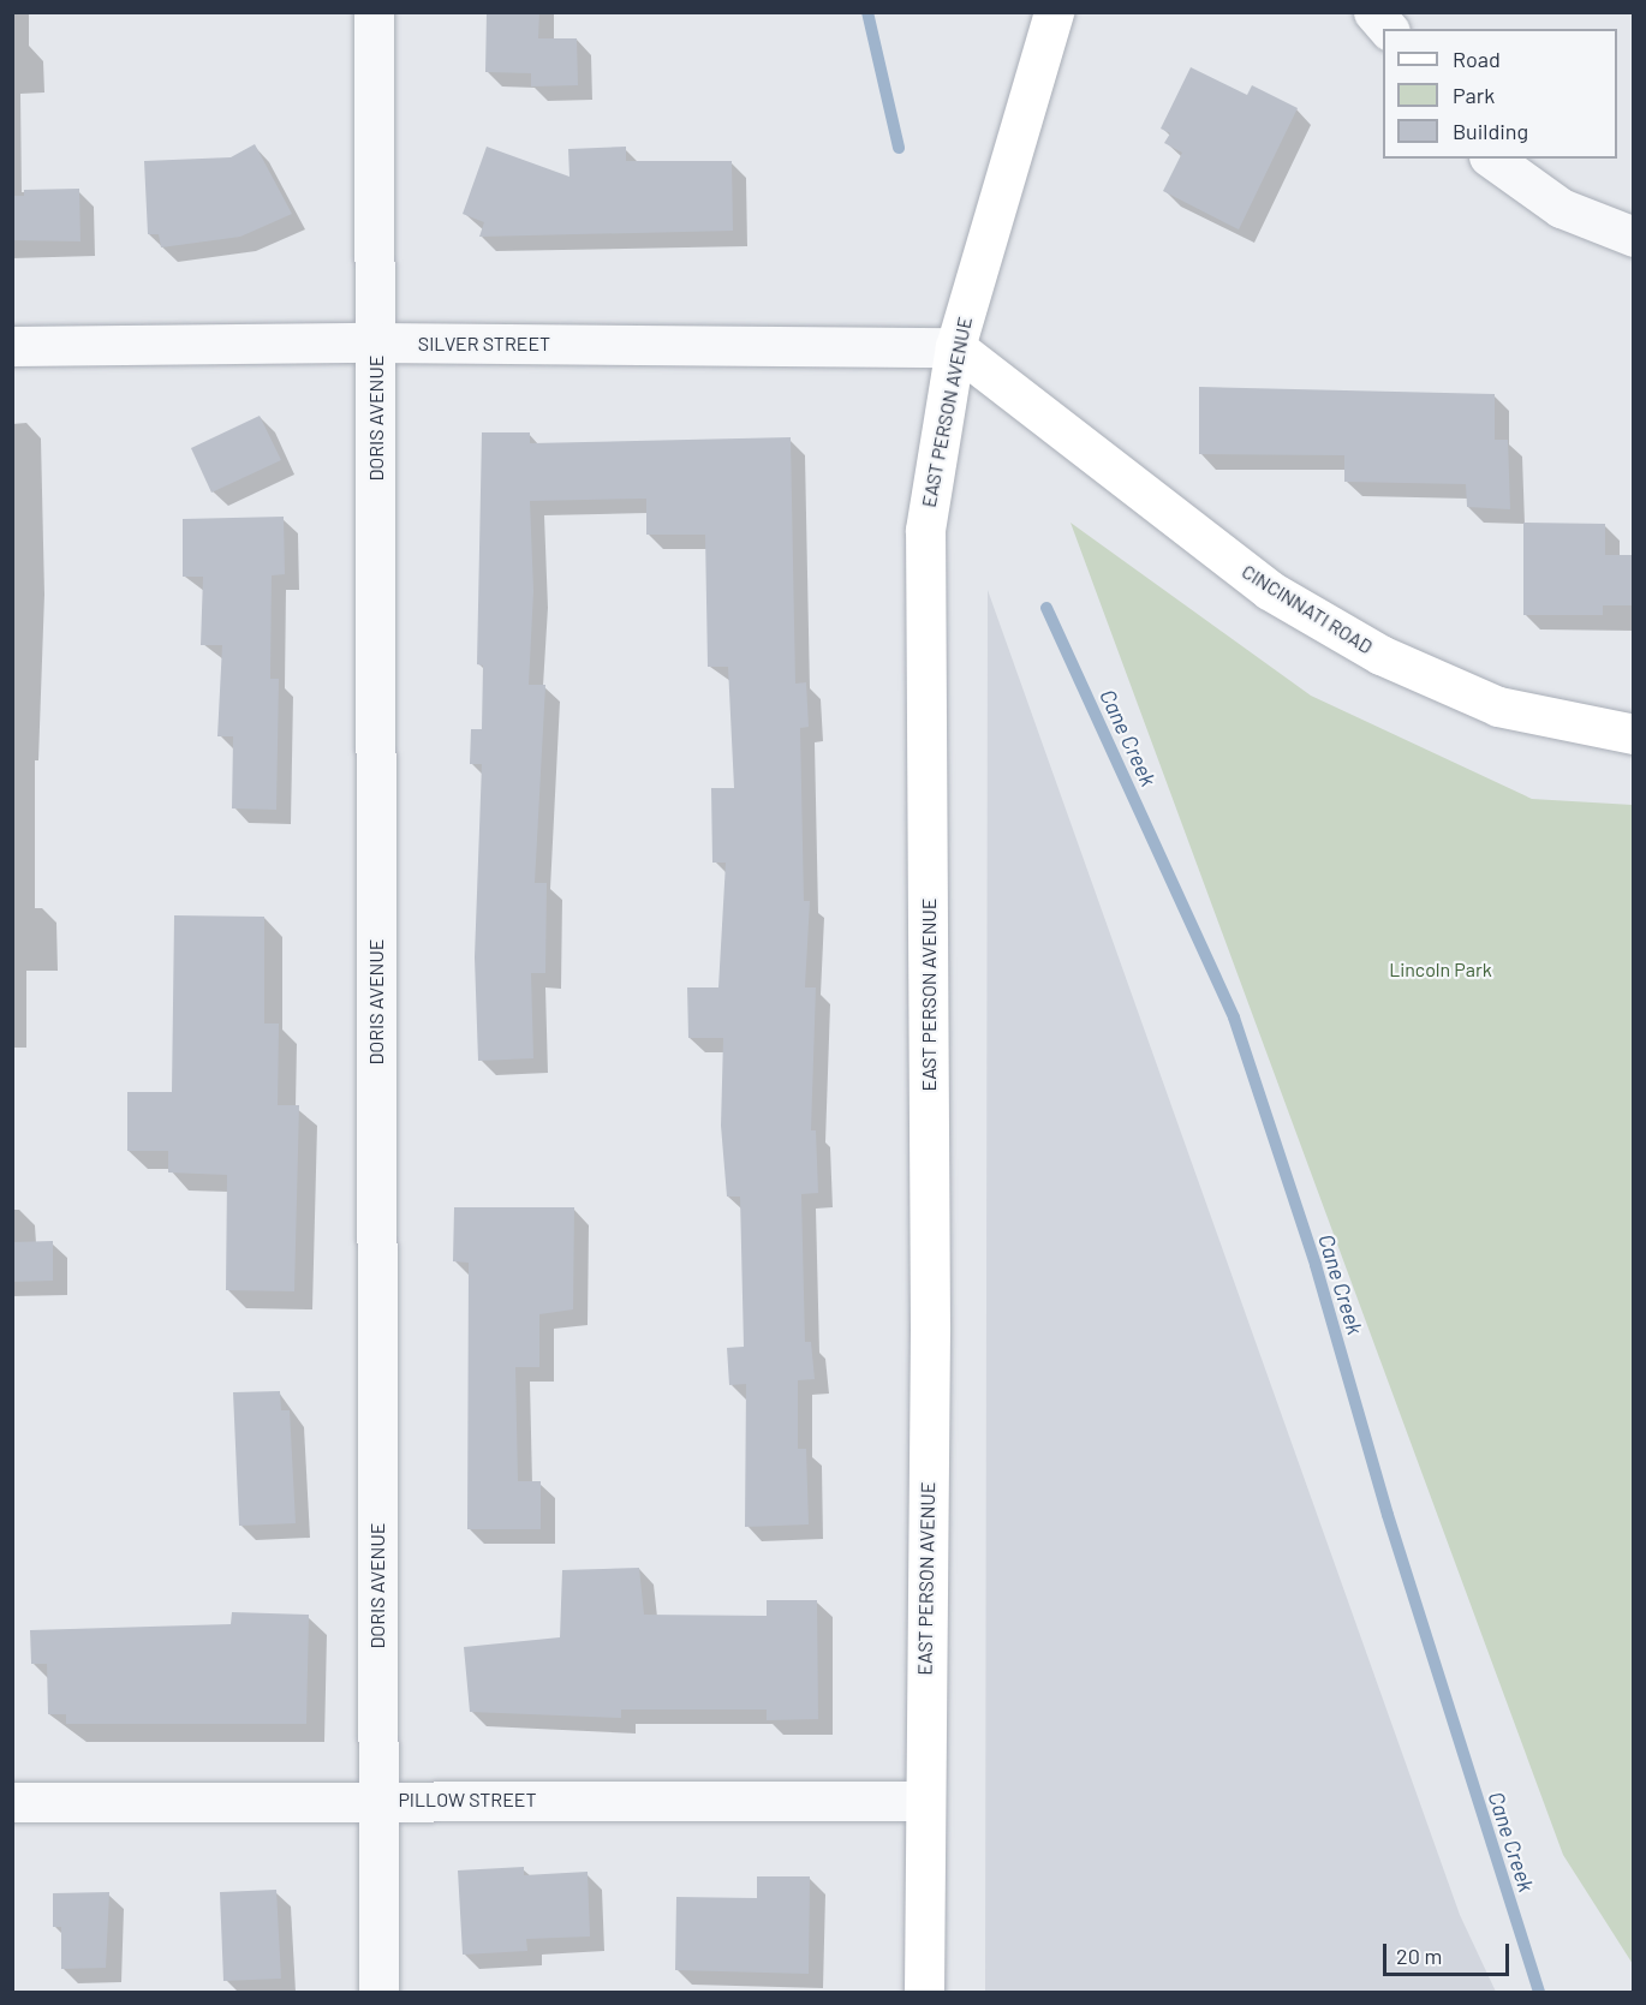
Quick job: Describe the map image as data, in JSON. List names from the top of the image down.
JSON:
{
  "streets": {
    "main road": ["EAST PERSON AVENUE", "CINCINNATI ROAD"],
    "street": ["SILVER STREET", "DORIS AVENUE", "PILLOW STREET"]
  },
  "crossings": [
    ["SILVER STREET", "EAST PERSON AVENUE"],
    ["SILVER STREET", "DORIS AVENUE"],
    ["SILVER STREET", "CINCINNATI ROAD"],
    ["EAST PERSON AVENUE", "CINCINNATI ROAD"],
    ["EAST PERSON AVENUE", "PILLOW STREET"],
    ["DORIS AVENUE", "PILLOW STREET"]
  ],
  "water": ["Cane Creek"],
  "parks": ["Lincoln Park"],
  "legend": ["Road", "Park", "Building"],
  "scale_bar": "20 m"
}
